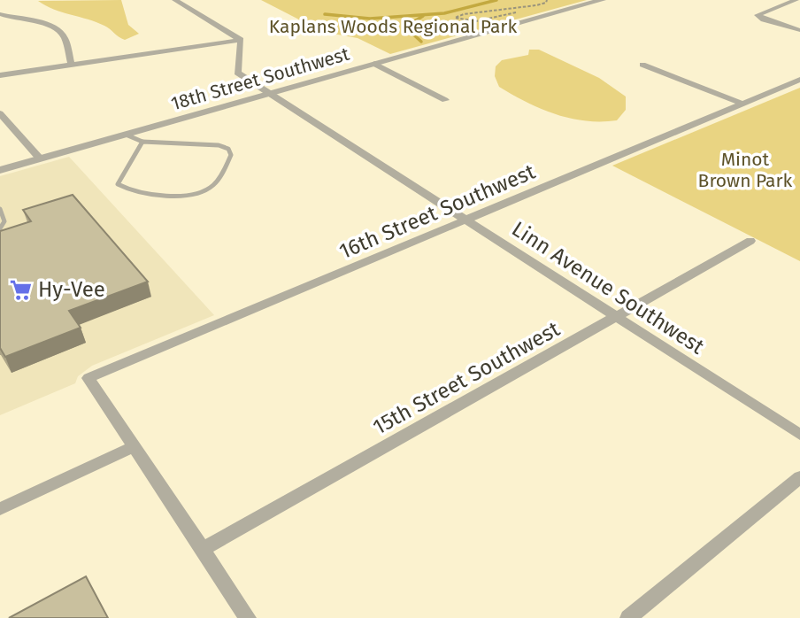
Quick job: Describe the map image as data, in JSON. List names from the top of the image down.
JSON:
{
  "streets": {
    "street": [
      "18th Street Southwest",
      "16th Street Southwest",
      "Linn Avenue Southwest",
      "15th Street Southwest"
    ]
  },
  "crossings": [
    ["18th Street Southwest", "Linn Avenue Southwest"],
    ["16th Street Southwest", "Linn Avenue Southwest"],
    ["Linn Avenue Southwest", "15th Street Southwest"]
  ],
  "parks": ["Kaplans Woods Regional Park", "Minot Brown Park"],
  "places": {
    "supermarket": ["Hy-Vee"]
  }
}
